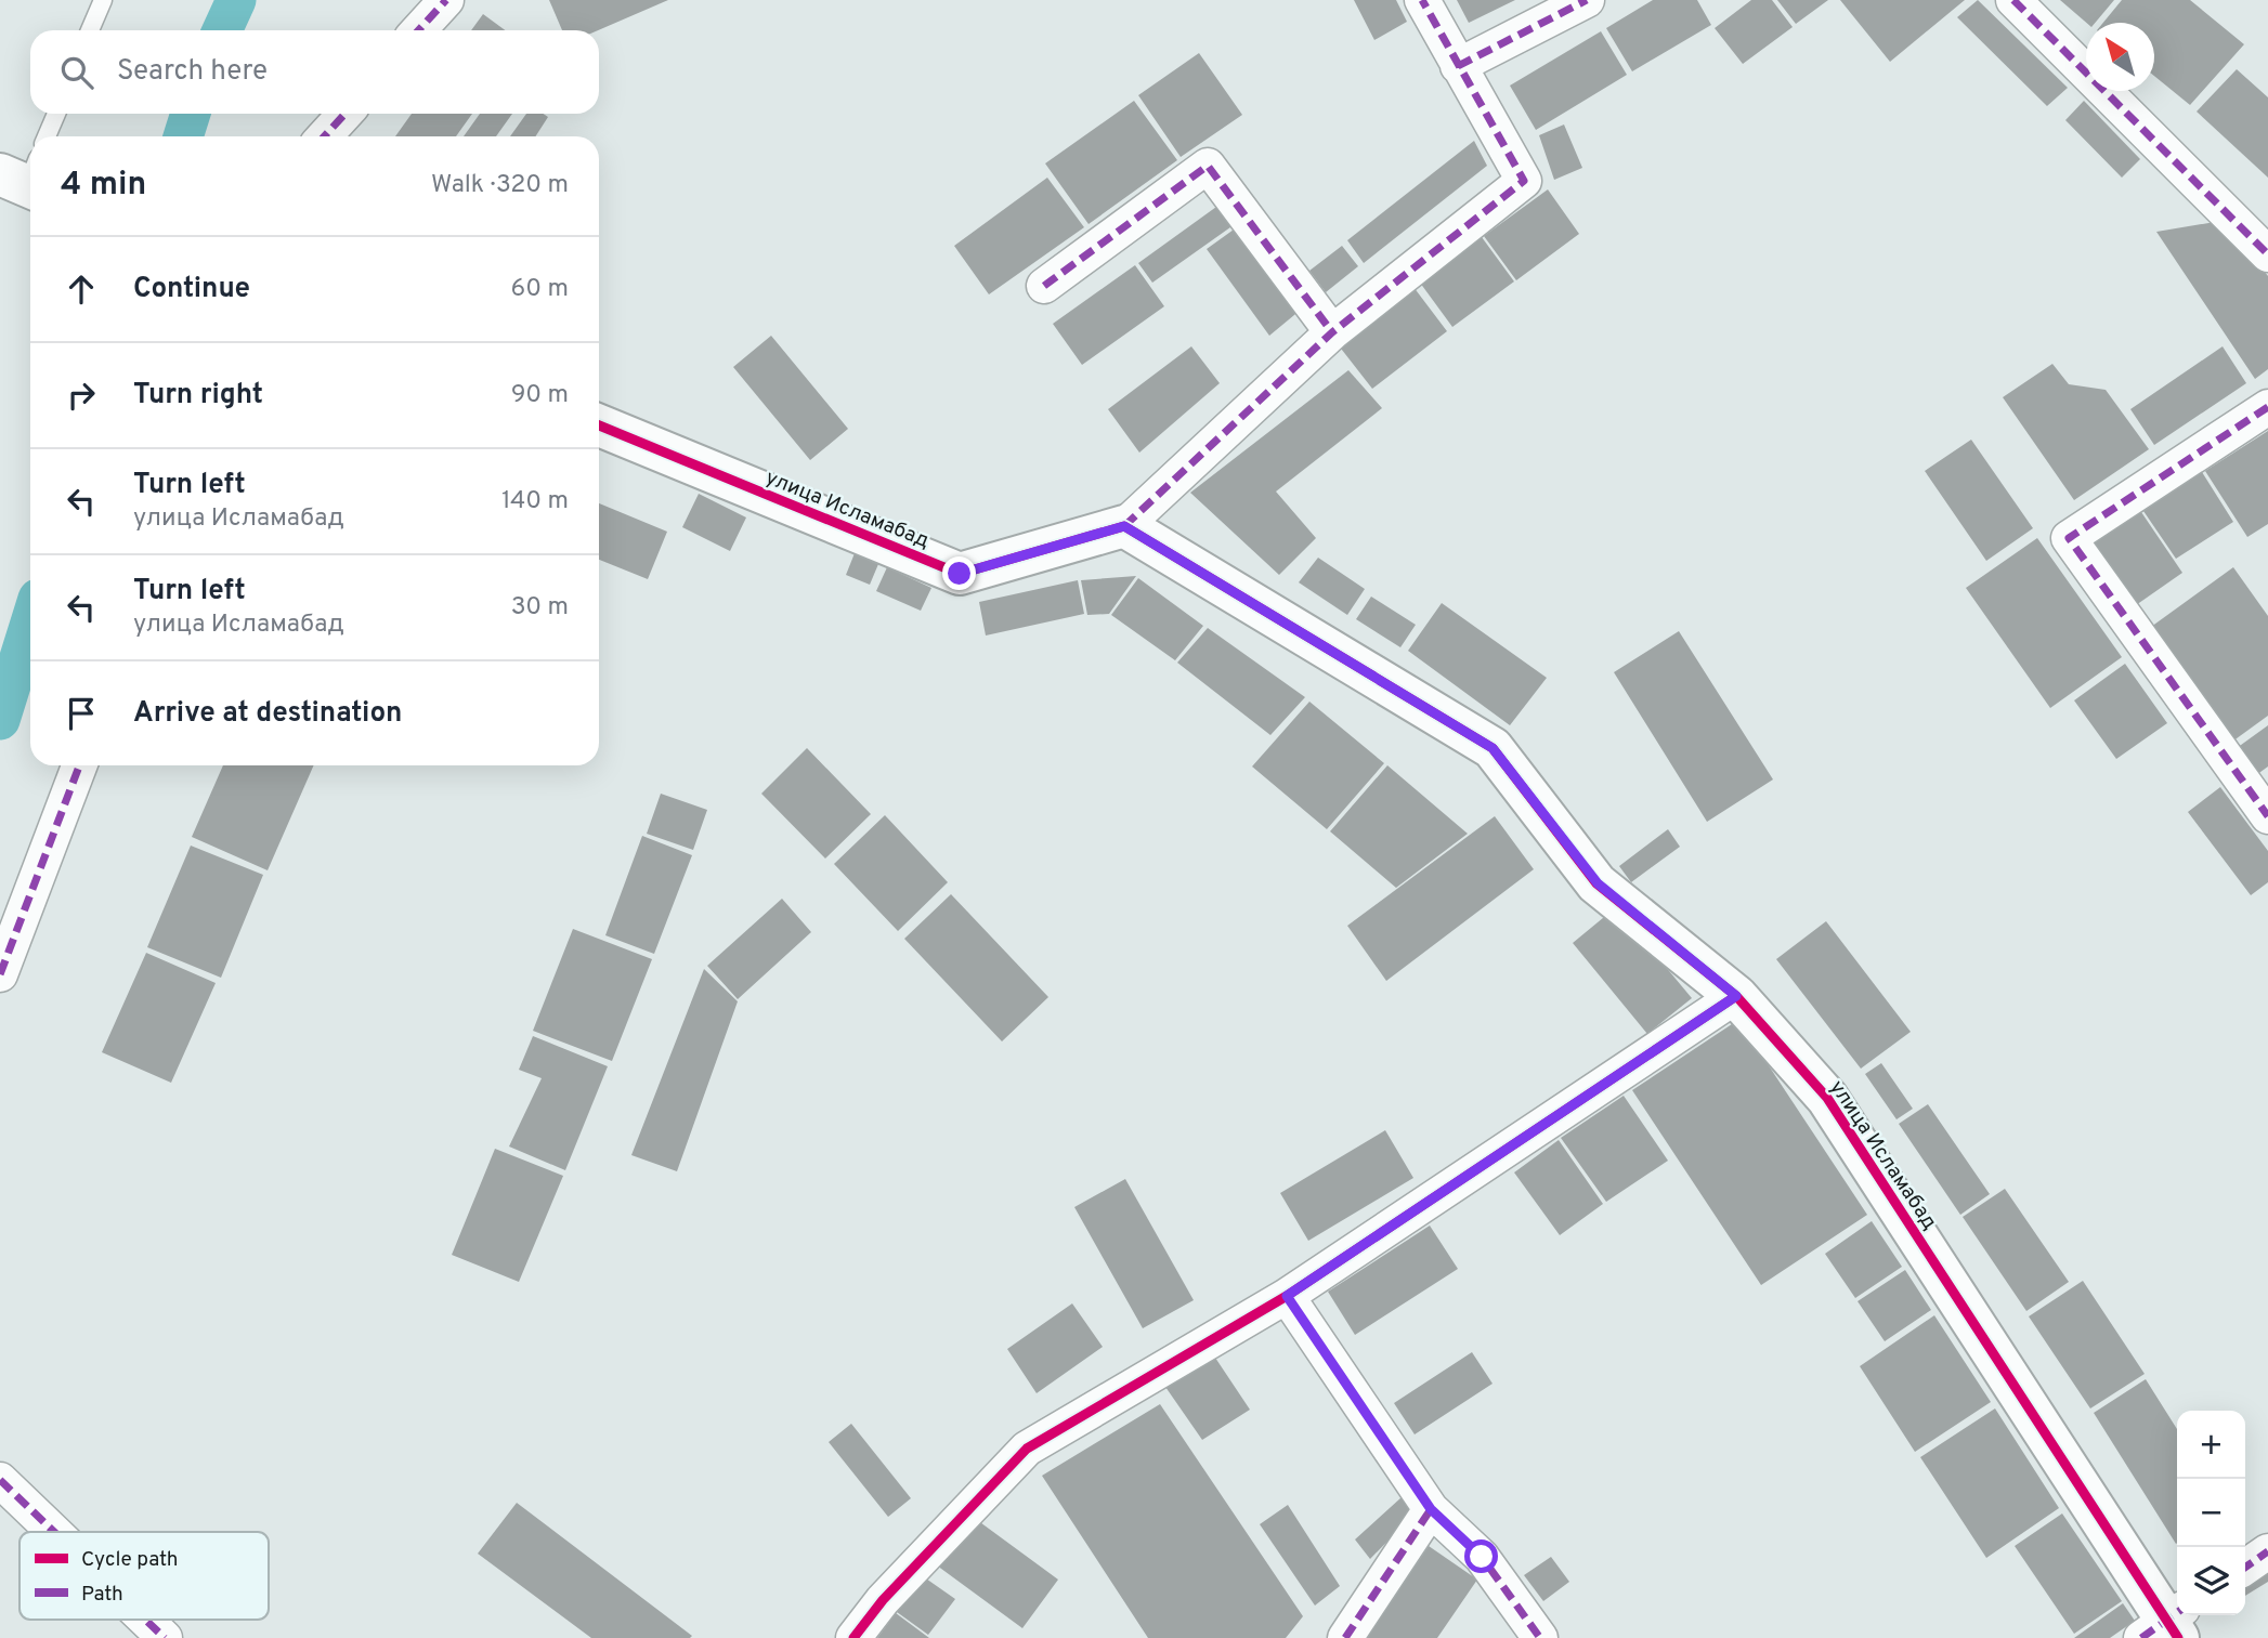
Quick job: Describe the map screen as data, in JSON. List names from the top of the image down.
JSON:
{
  "streets": {
    "street": ["улица Исламабад"]
  },
  "legend": ["Cycle path", "Path"],
  "north": "top left",
  "page": {
    "search": "Search here",
    "heading": ["4 min", "Walk · 320 m"],
    "list": [
      ["Continue", "60 m"],
      ["Turn right", "90 m"],
      ["Turn left", "улица Исламабад", "140 m"],
      ["Turn left", "улица Исламабад", "30 m"],
      "Arrive at destination"
    ],
    "map_buttons": ["+", "−"]
  }
}
